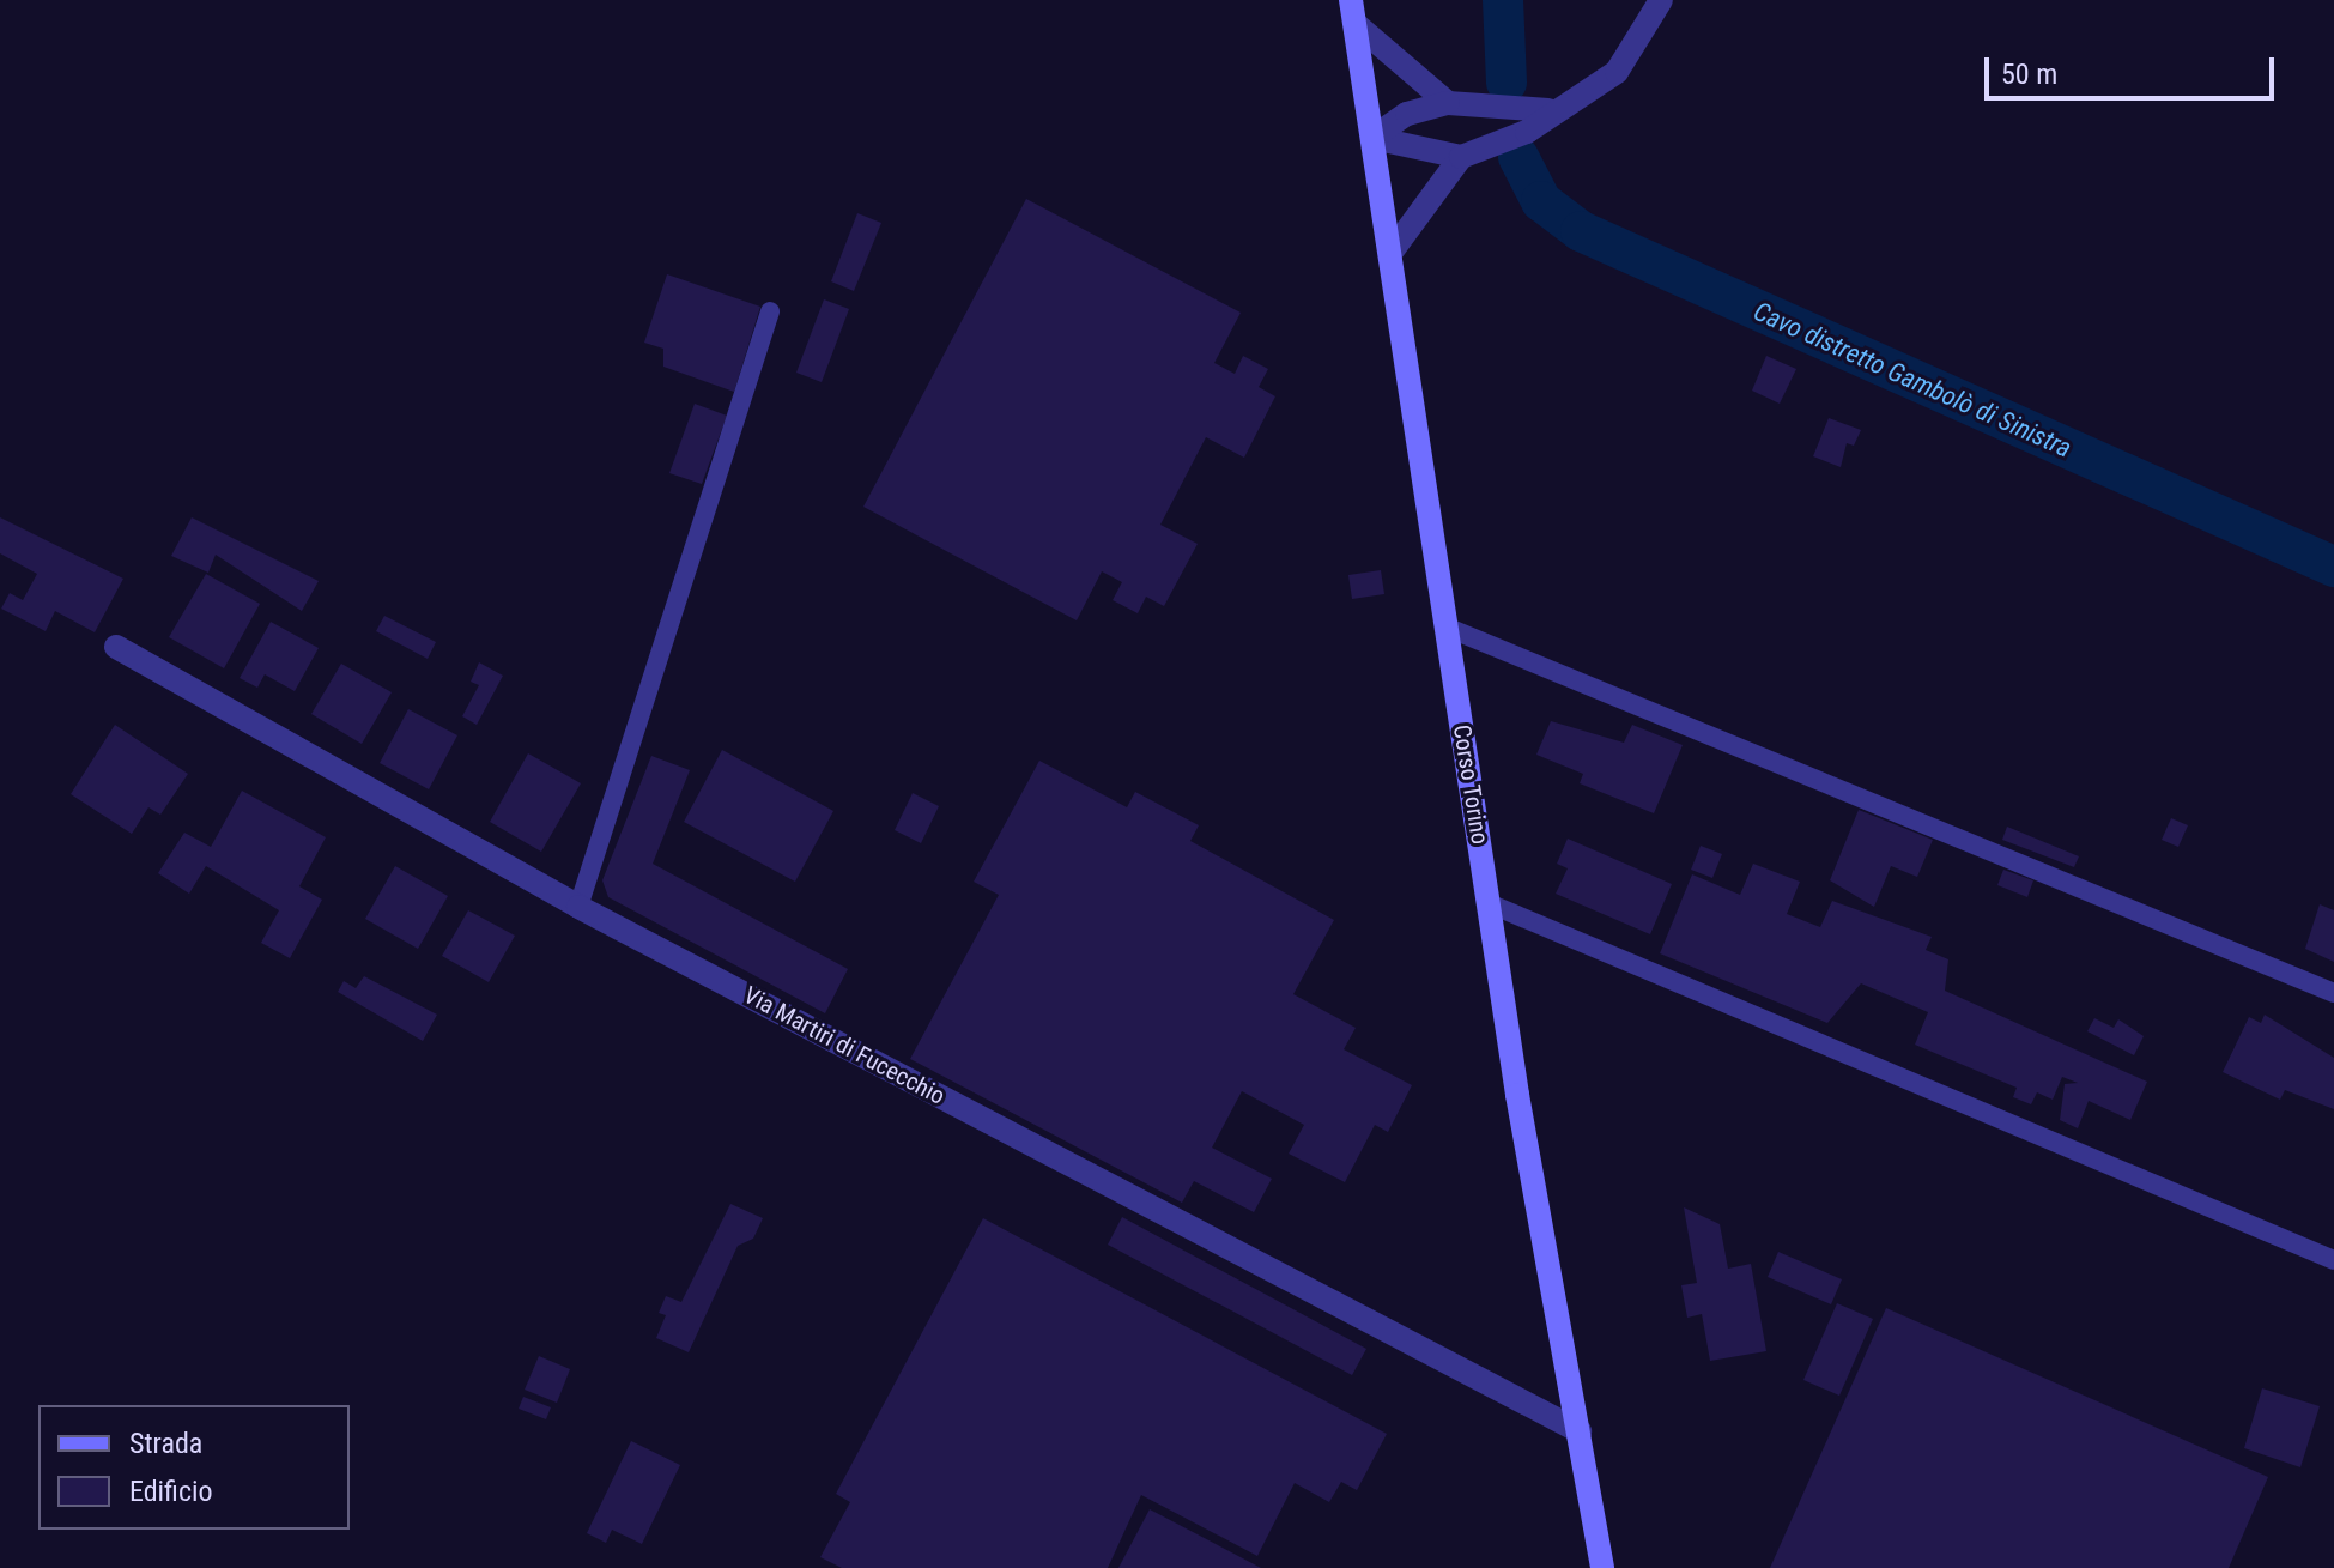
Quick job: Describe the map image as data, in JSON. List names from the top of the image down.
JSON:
{
  "streets": {
    "main road": ["Corso Torino"],
    "street": ["Via Martiri di Fucecchio"]
  },
  "crossings": [
    ["Corso Torino", "Via Martiri di Fucecchio"]
  ],
  "water": ["Cavo distretto Gambolò di Sinistra"],
  "legend": ["Strada", "Edificio"],
  "scale_bar": "50 m"
}
